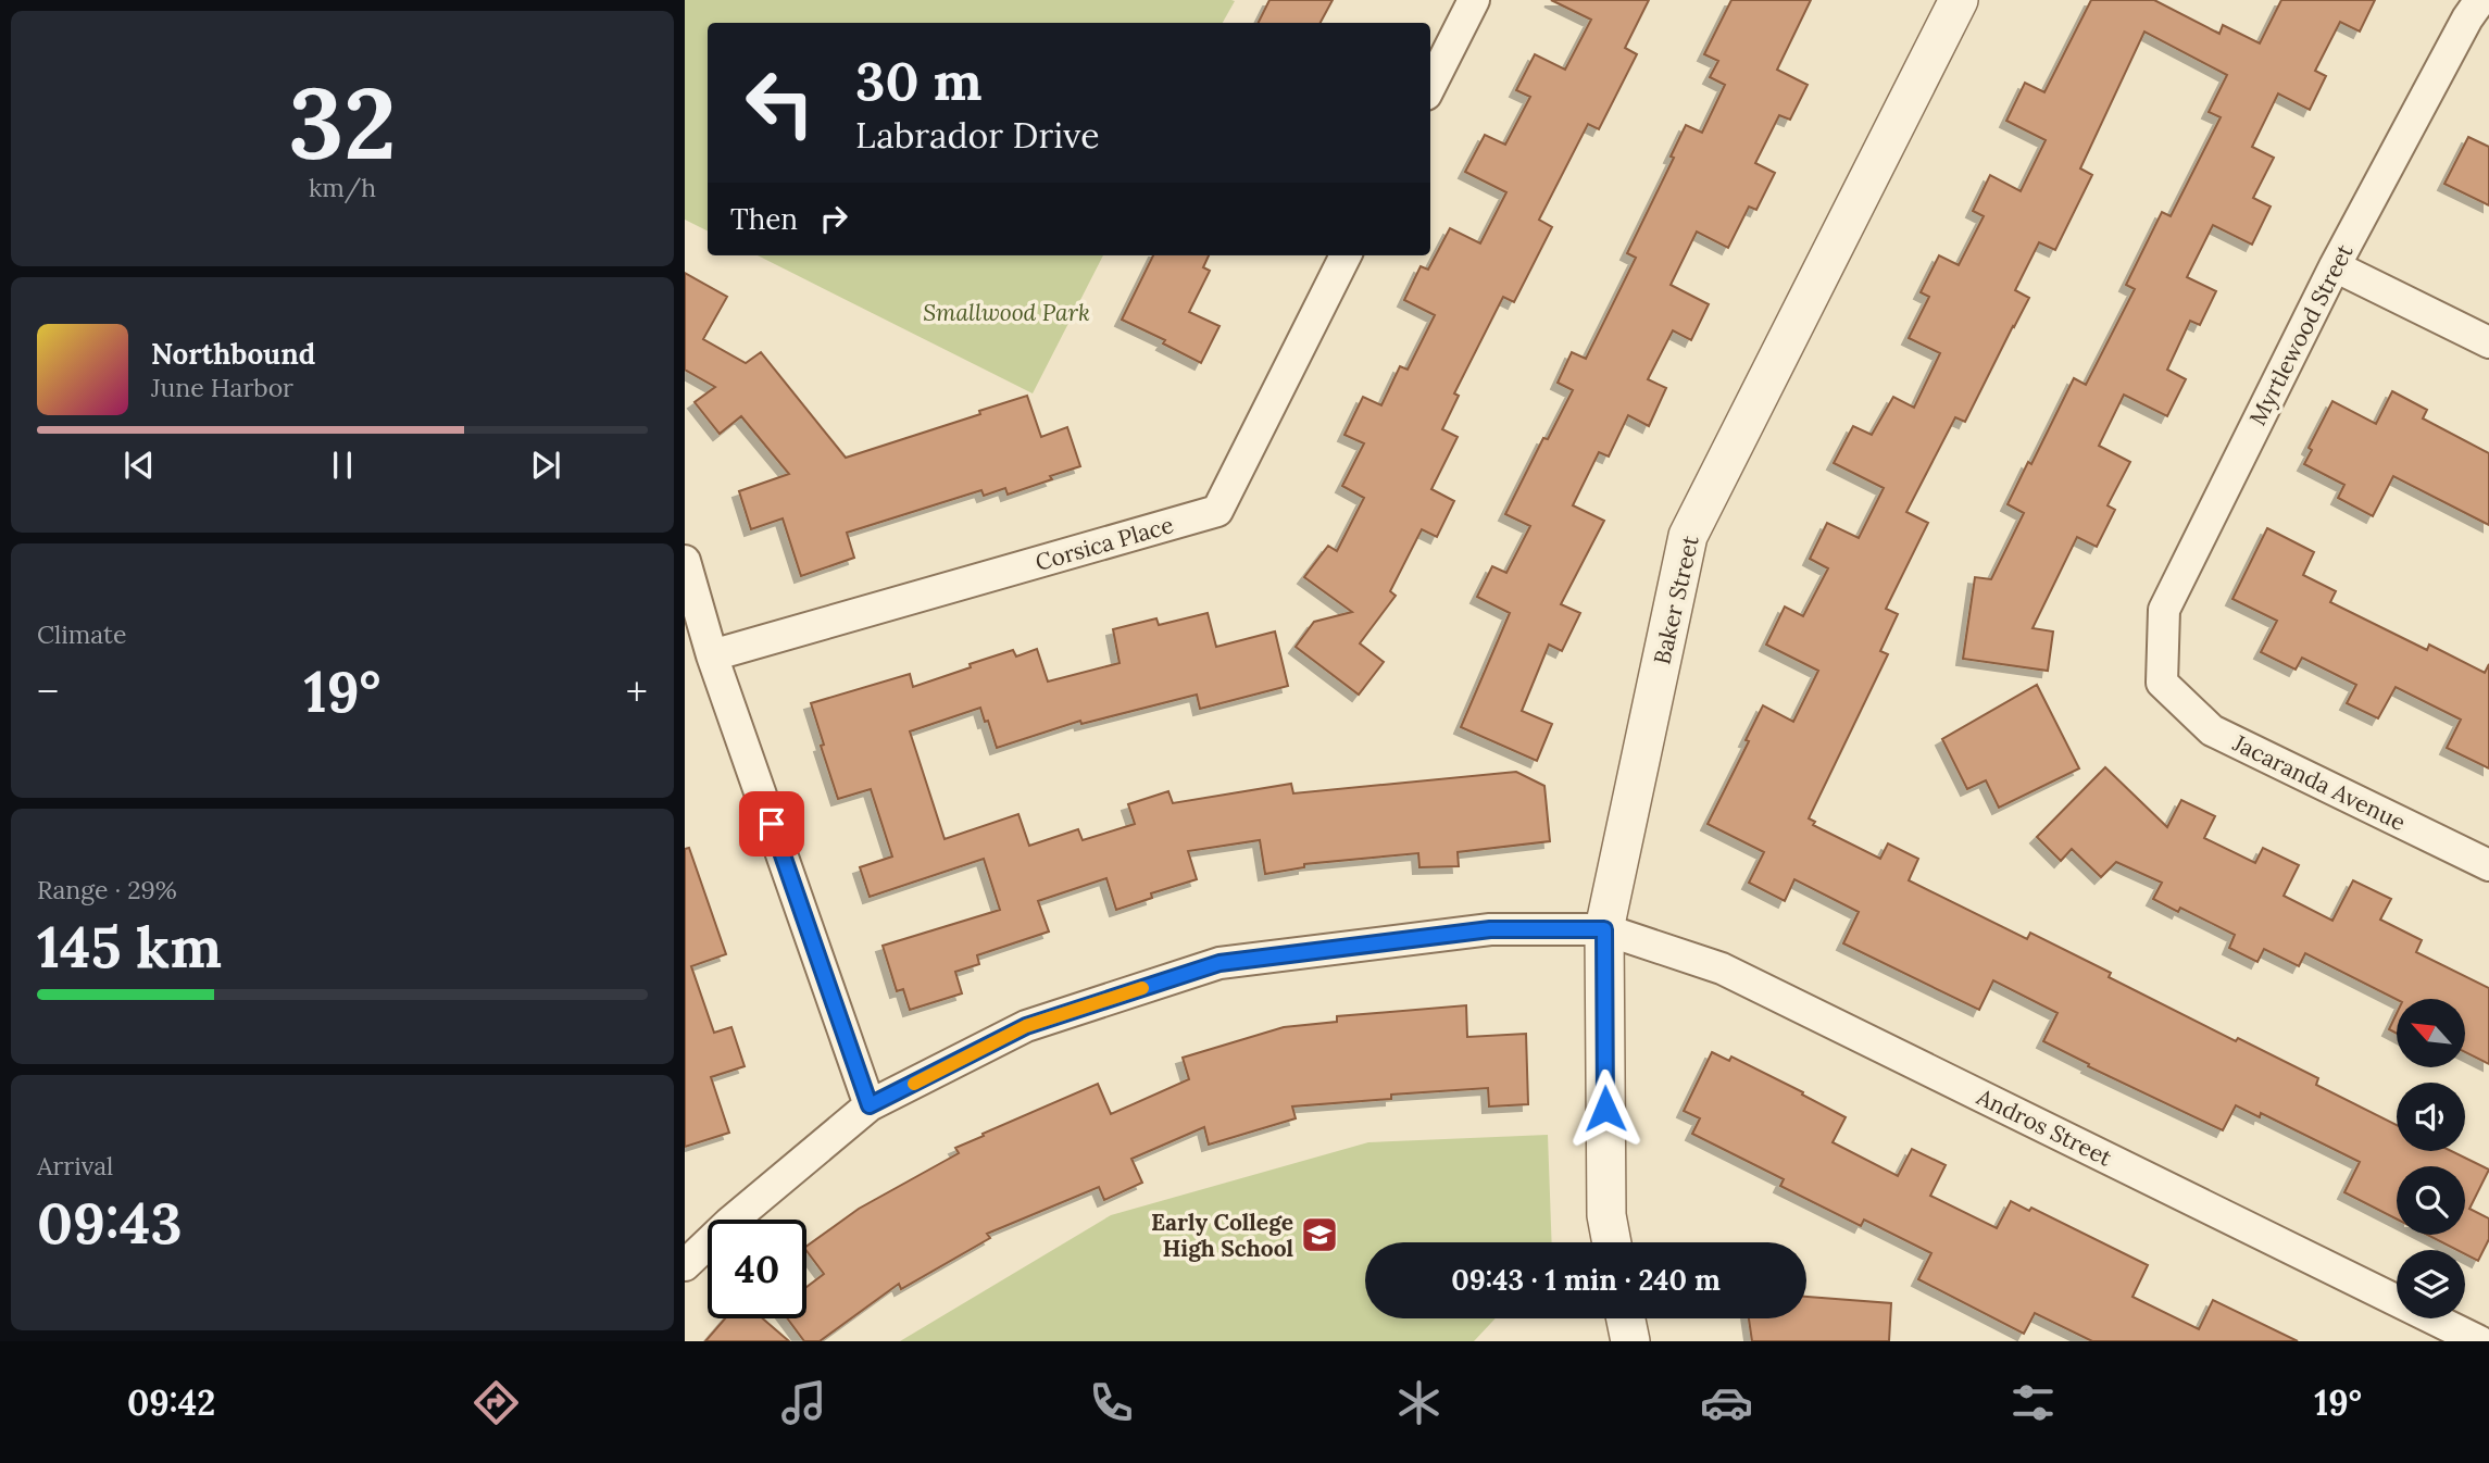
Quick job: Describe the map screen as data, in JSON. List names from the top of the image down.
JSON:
{
  "streets": {
    "street": [
      "Myrtlewood Street",
      "Corsica Place",
      "Baker Street",
      "Jacaranda Avenue",
      "Andros Street"
    ]
  },
  "crossings": [
    ["Myrtlewood Street", "Jacaranda Avenue"],
    ["Baker Street", "Andros Street"]
  ],
  "parks": ["Smallwood Park"],
  "places": {
    "school or university": ["Early College High School"]
  },
  "north": "top left",
  "page": {
    "tile": [
      ["32", "km/h"],
      "Climate",
      ["Range · 29%", "145 km"],
      ["Arrival", "09:43"]
    ],
    "turn": ["30 m", "Labrador Drive"],
    "then": "Then",
    "song": ["Northbound", "June Harbor"],
    "heat": ["−", "19°", "+"],
    "limit": "40",
    "trip": "09:43 · 1 min · 240 m",
    "tabs": ["09:42", "19°"]
  }
}
